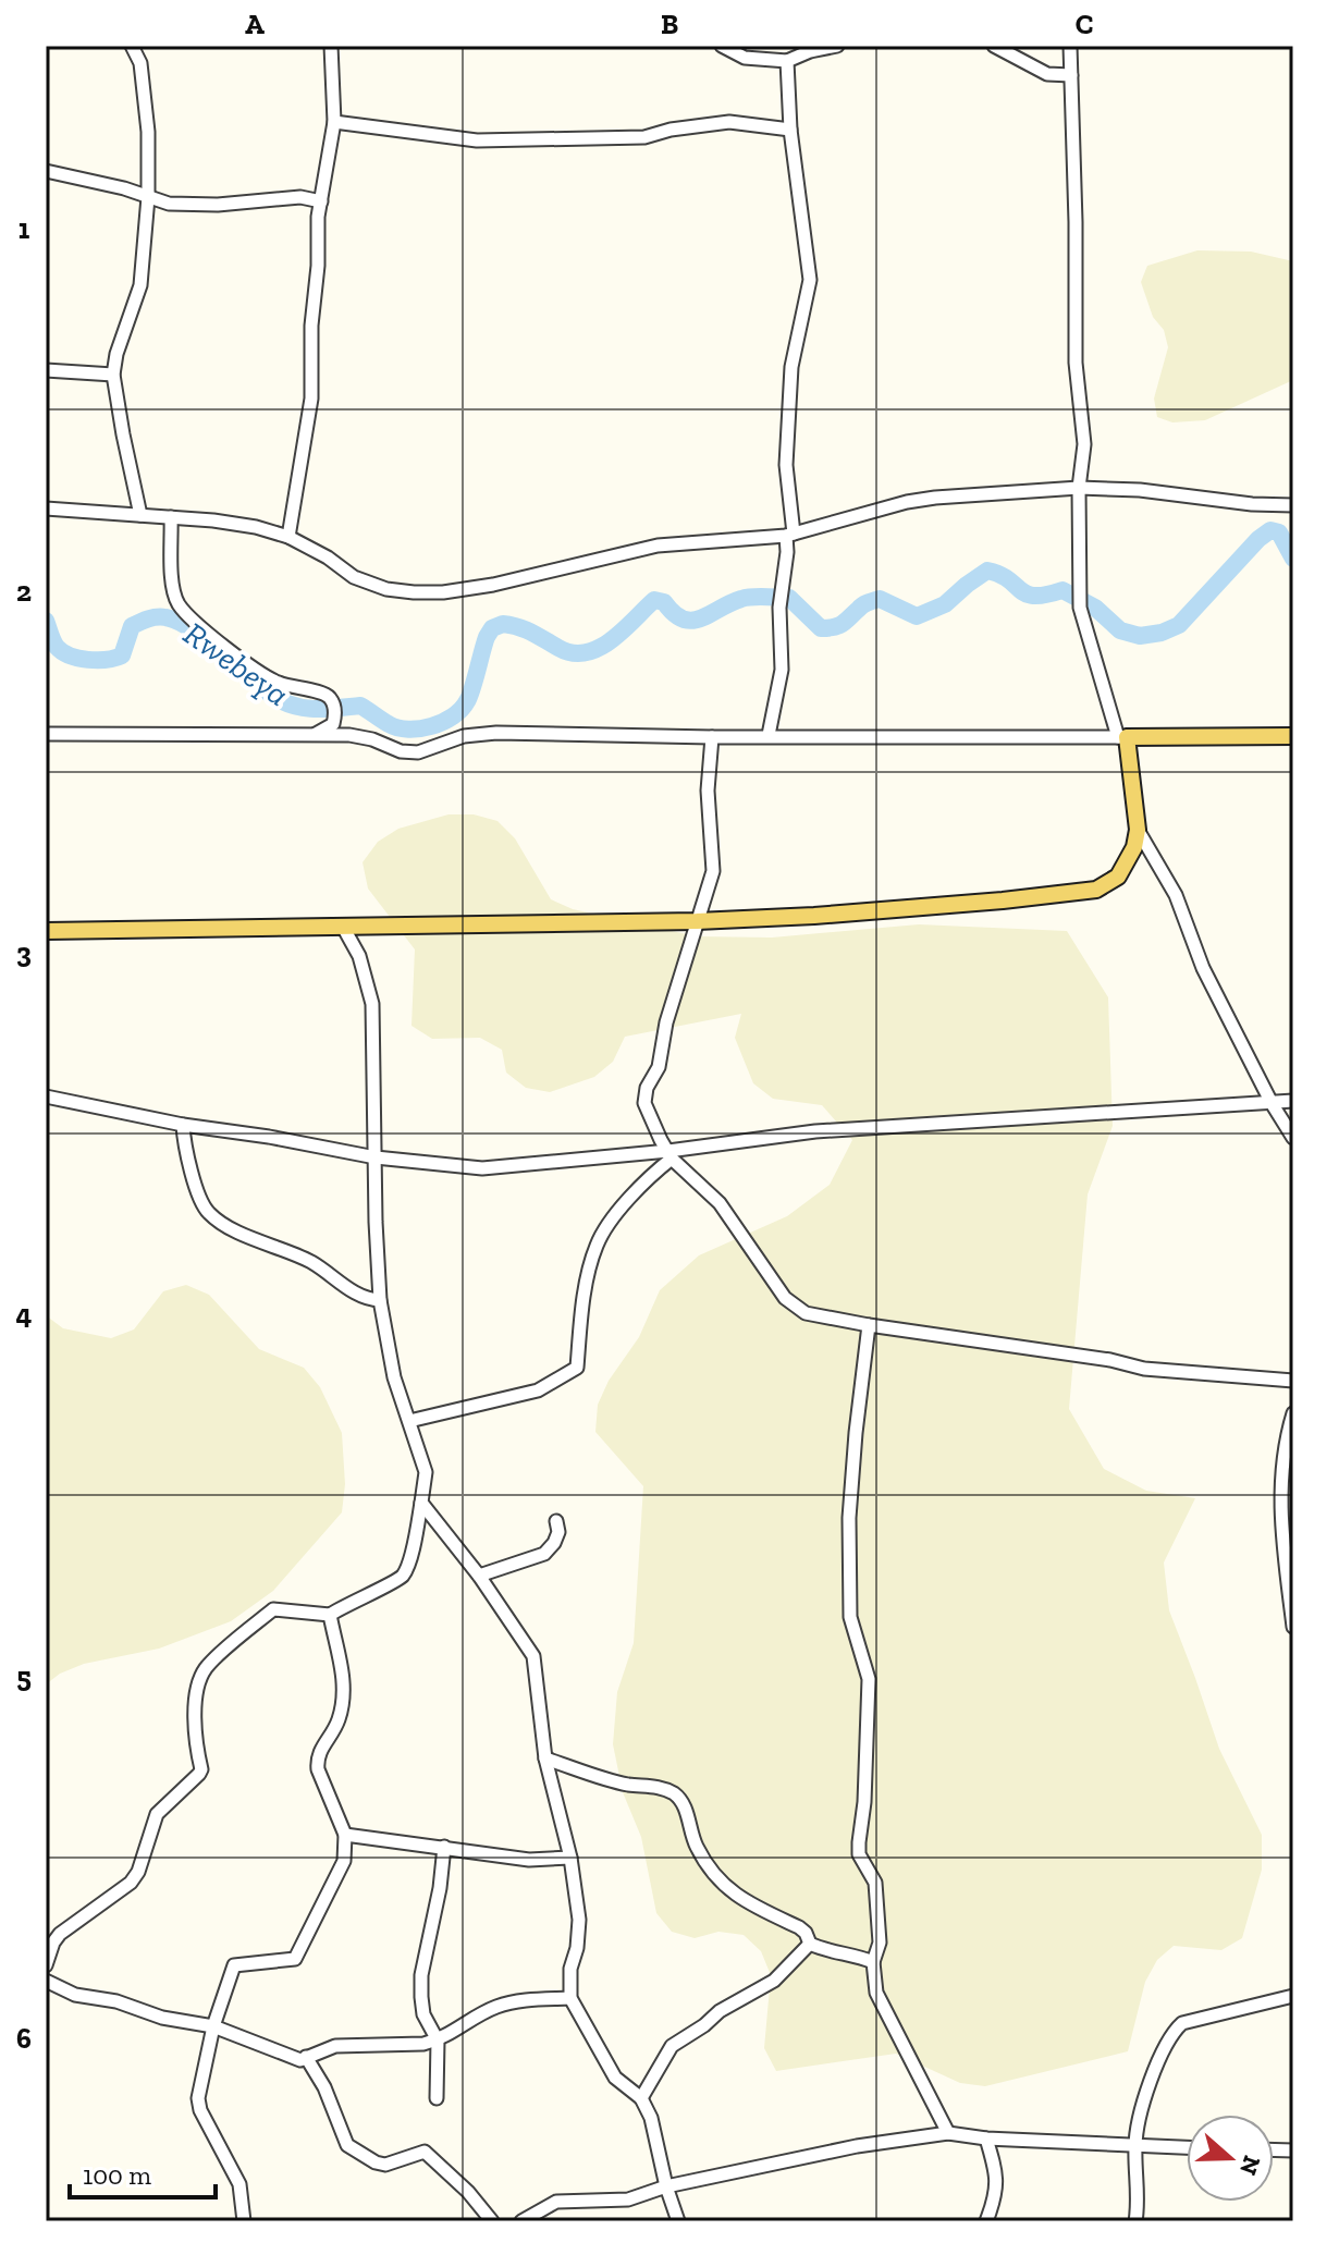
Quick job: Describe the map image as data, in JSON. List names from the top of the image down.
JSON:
{
  "water": ["Rwebeya"],
  "scale_bar": "100 m",
  "north": "right",
  "grid": {
    "columns": ["A", "B", "C"],
    "rows": [
      "1",
      "2",
      "3",
      "4",
      "5",
      "6"
    ]
  }
}
